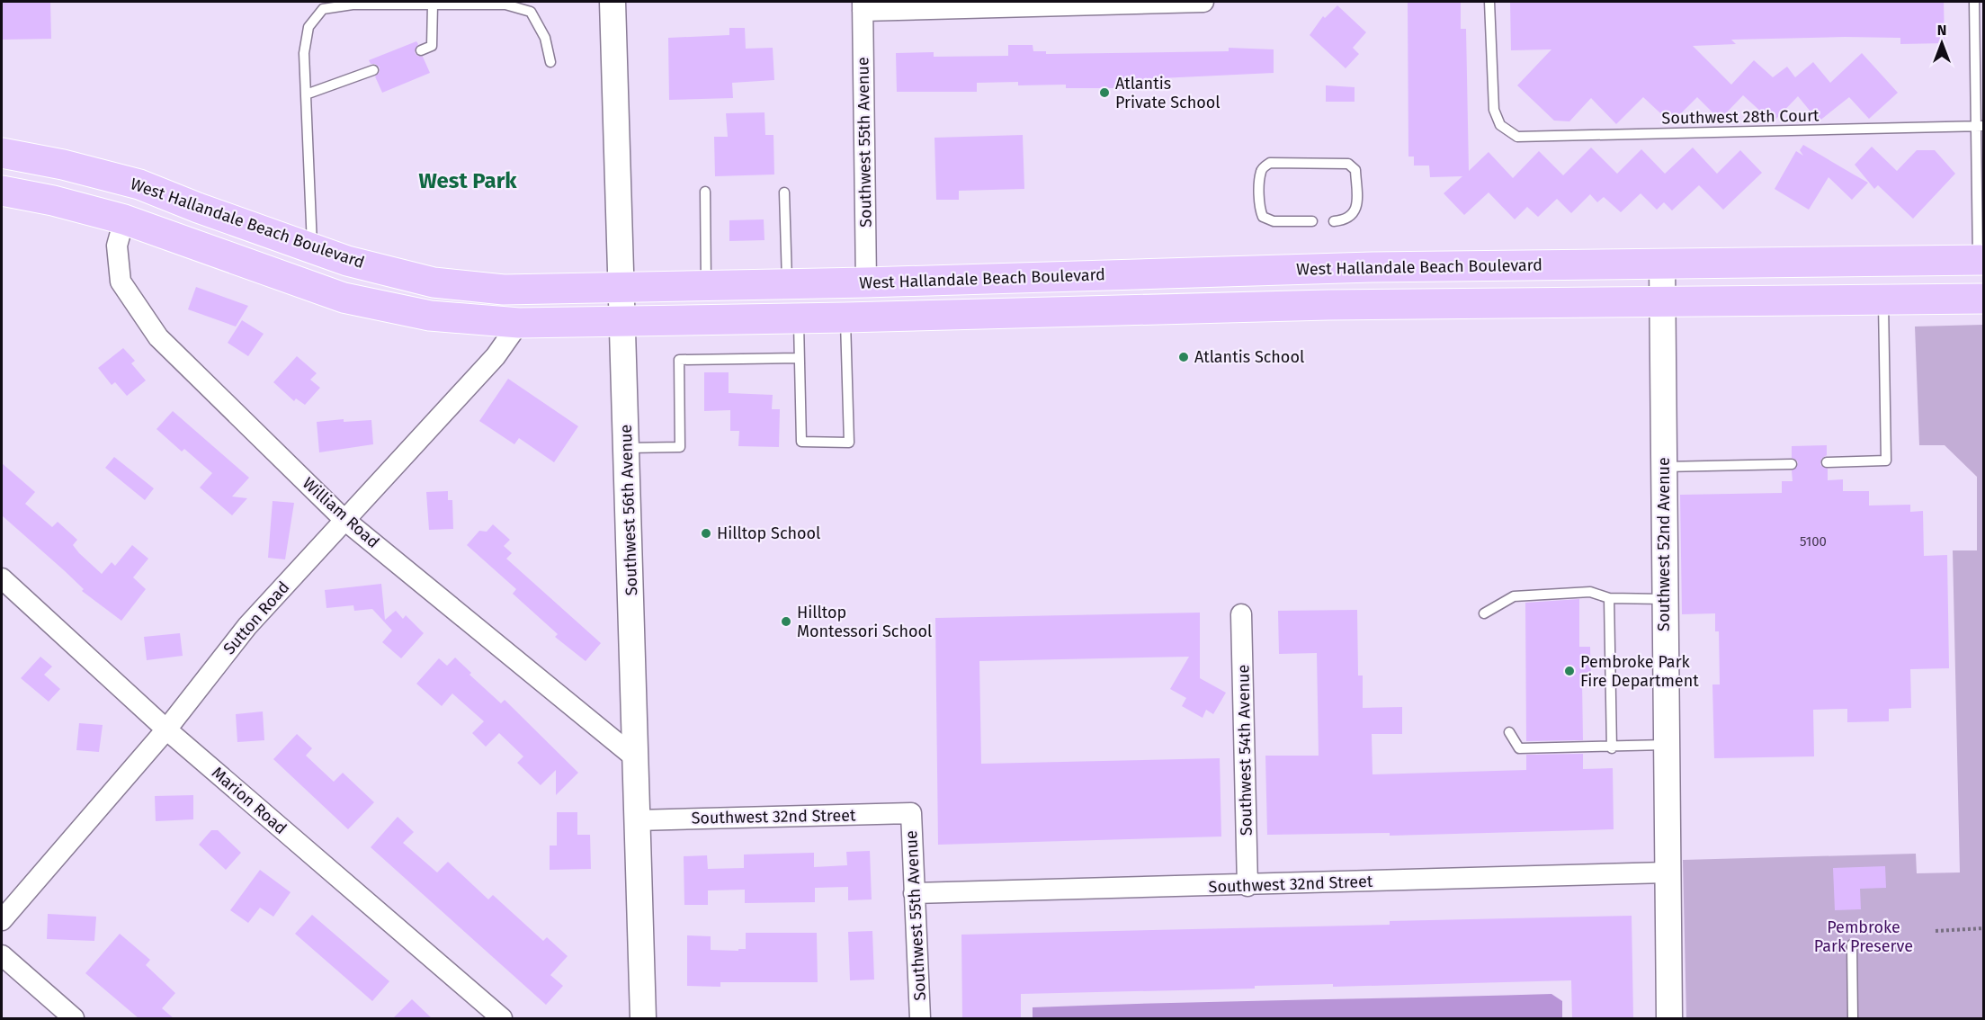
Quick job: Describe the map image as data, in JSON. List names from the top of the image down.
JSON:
{
  "streets": {
    "main road": ["West Hallandale Beach Boulevard"],
    "street": [
      "Southwest 55th Avenue",
      "Southwest 56th Avenue",
      "William Road",
      "Southwest 52nd Avenue",
      "Sutton Road",
      "Southwest 54th Avenue",
      "Marion Road",
      "Southwest 32nd Street"
    ],
    "lane": ["Southwest 28th Court"]
  },
  "crossings": [
    ["Southwest 55th Avenue", "West Hallandale Beach Boulevard"],
    ["Southwest 55th Avenue", "Southwest 32nd Street"],
    ["West Hallandale Beach Boulevard", "Southwest 56th Avenue"],
    ["West Hallandale Beach Boulevard", "Southwest 52nd Avenue"],
    ["Southwest 56th Avenue", "William Road"],
    ["Southwest 56th Avenue", "Southwest 32nd Street"],
    ["William Road", "Sutton Road"],
    ["Southwest 52nd Avenue", "Southwest 32nd Street"],
    ["Sutton Road", "Marion Road"],
    ["Southwest 54th Avenue", "Southwest 32nd Street"]
  ],
  "districts": ["West Park"],
  "parks": ["Pembroke Park Preserve"],
  "places": [
    "Atlantis Private School",
    "Atlantis School",
    "Hilltop School",
    "Hilltop Montessori School",
    "Pembroke Park Fire Department"
  ],
  "house_numbers": ["5100"],
  "north": "top"
}
